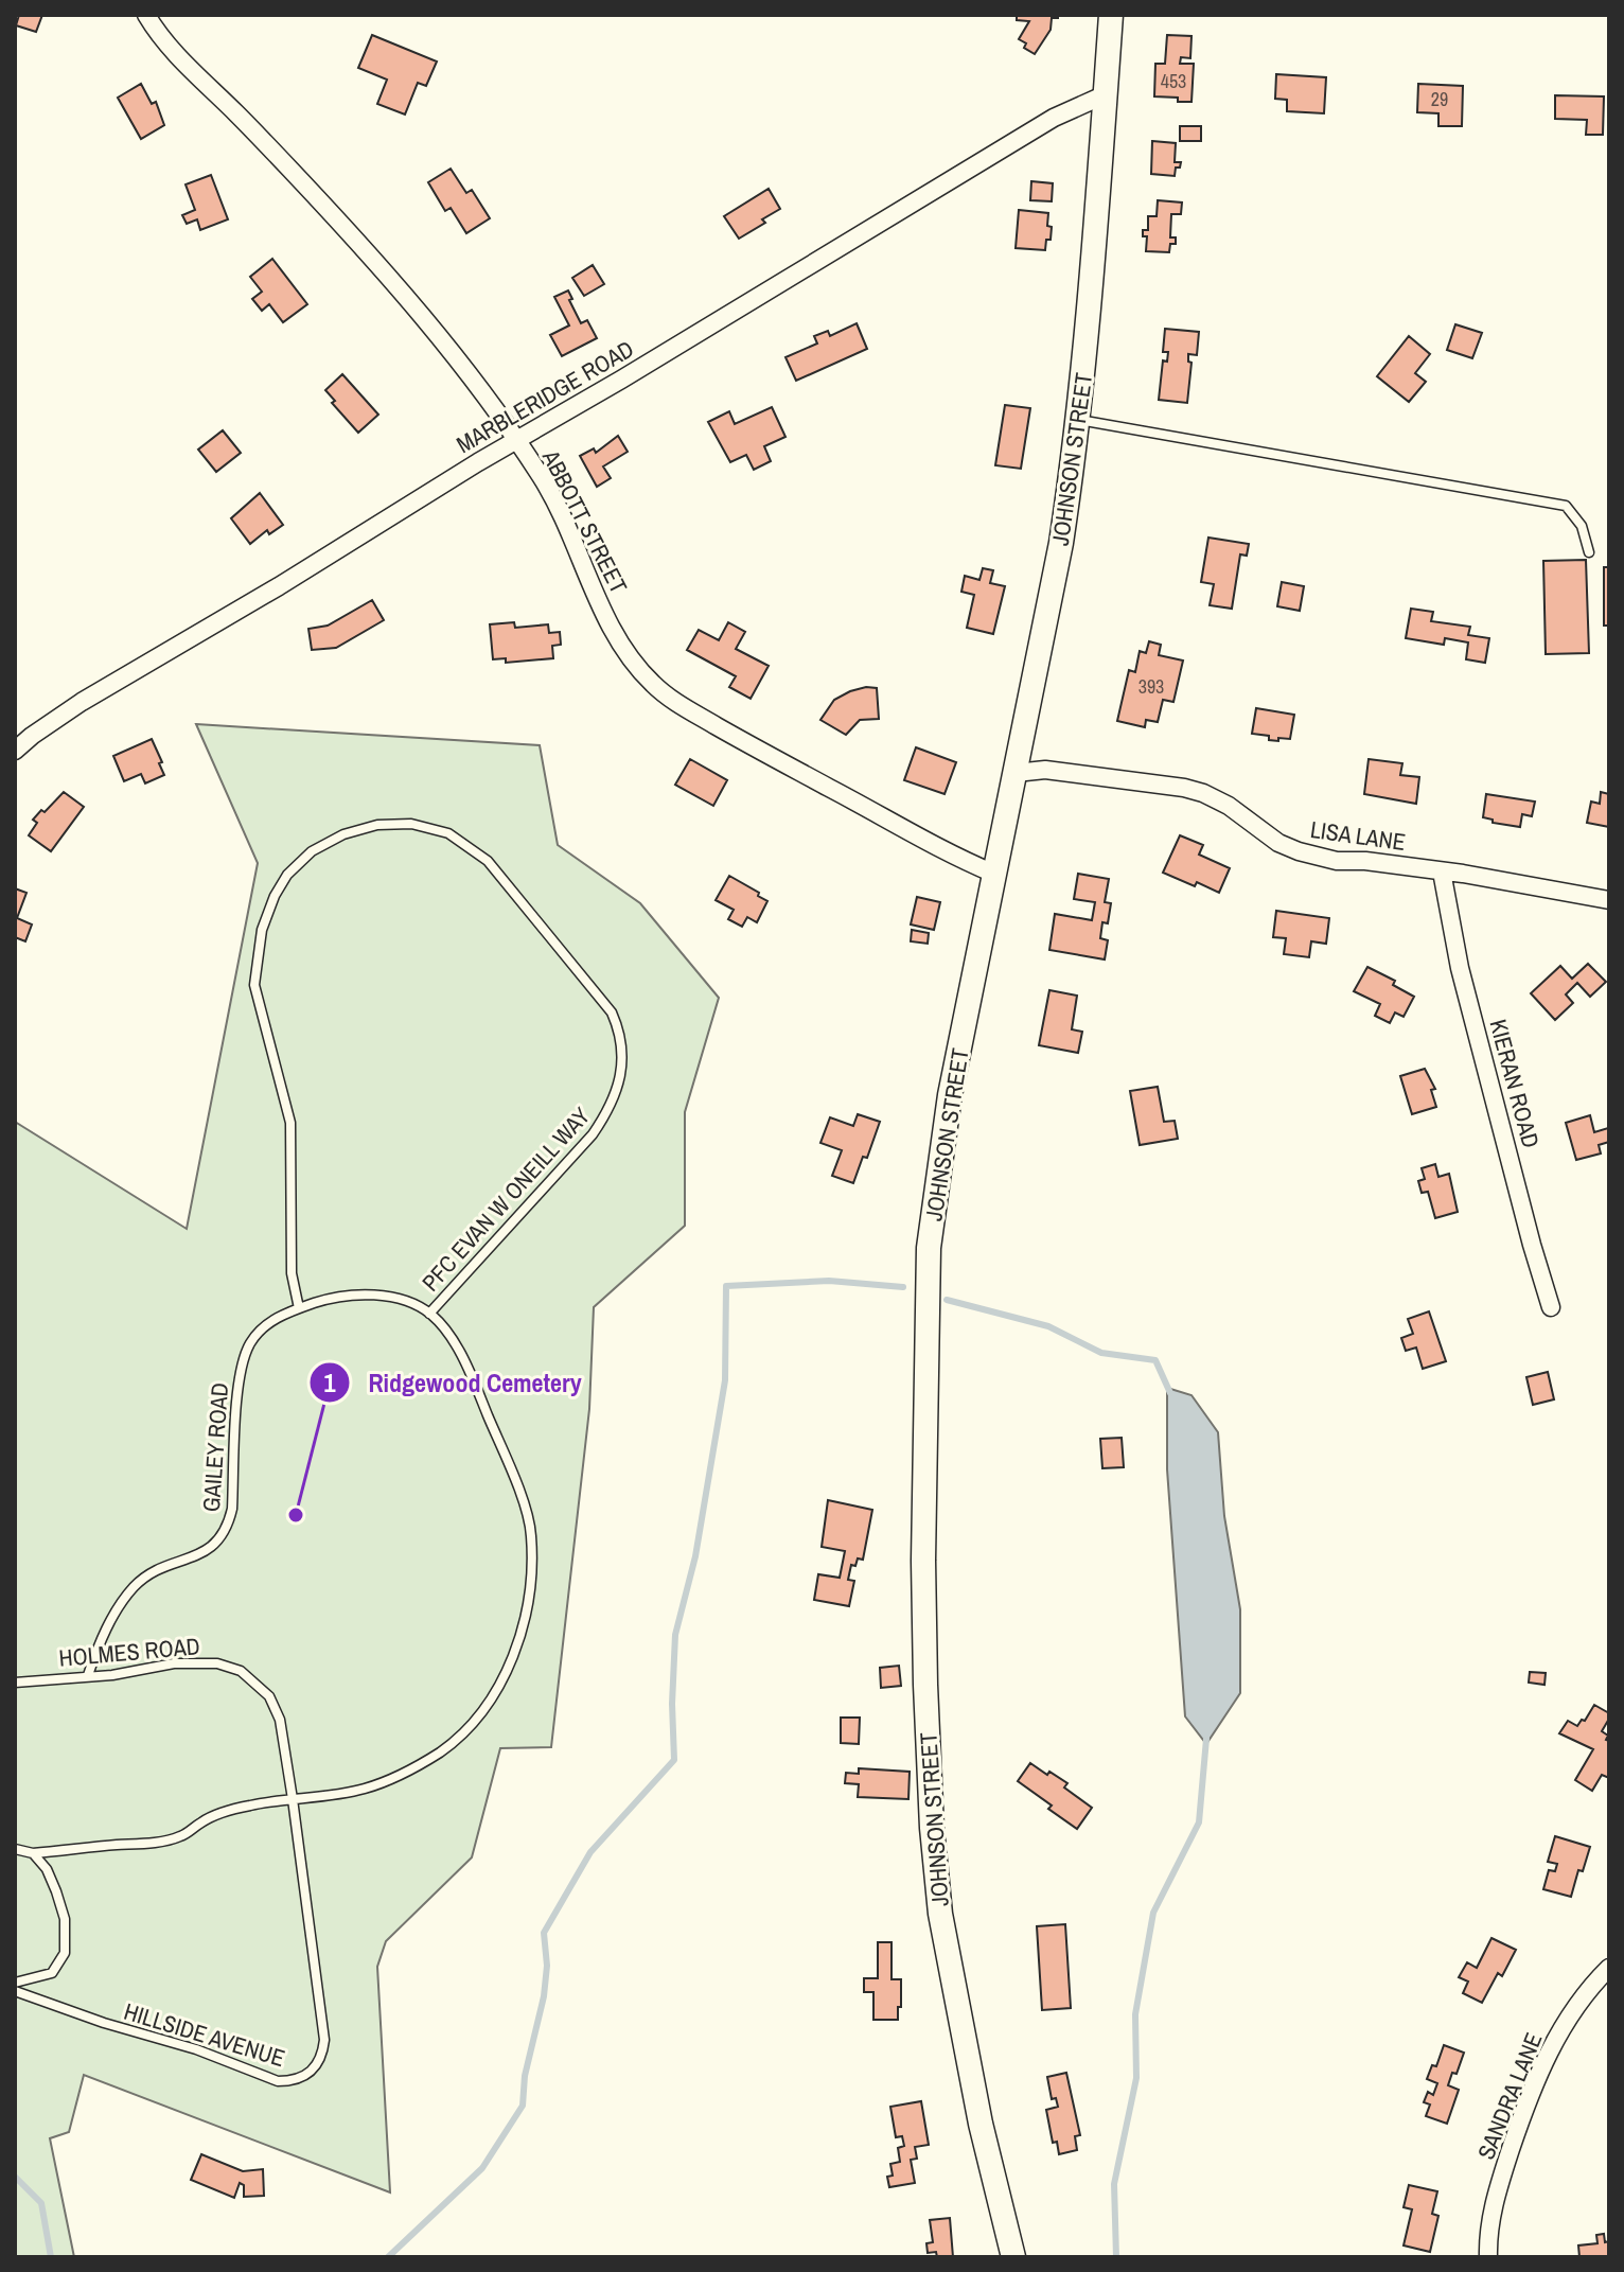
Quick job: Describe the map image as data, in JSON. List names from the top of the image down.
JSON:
{
  "streets": {
    "street": [
      "MARBLERIDGE ROAD",
      "JOHNSON STREET",
      "ABBOTT STREET",
      "LISA LANE",
      "KIERAN ROAD",
      "SANDRA LANE"
    ],
    "lane": [
      "PFC EVAN W ONEILL WAY",
      "GAILEY ROAD",
      "HOLMES ROAD",
      "HILLSIDE AVENUE"
    ]
  },
  "crossings": [
    ["MARBLERIDGE ROAD", "JOHNSON STREET"],
    ["MARBLERIDGE ROAD", "ABBOTT STREET"],
    ["JOHNSON STREET", "ABBOTT STREET"],
    ["JOHNSON STREET", "LISA LANE"],
    ["LISA LANE", "KIERAN ROAD"],
    ["PFC EVAN W ONEILL WAY", "GAILEY ROAD"],
    ["GAILEY ROAD", "HOLMES ROAD"],
    ["GAILEY ROAD", "HILLSIDE AVENUE"],
    ["HOLMES ROAD", "HILLSIDE AVENUE"]
  ],
  "places": ["Ridgewood Cemetery"],
  "house_numbers": ["453", "29", "393"]
}
